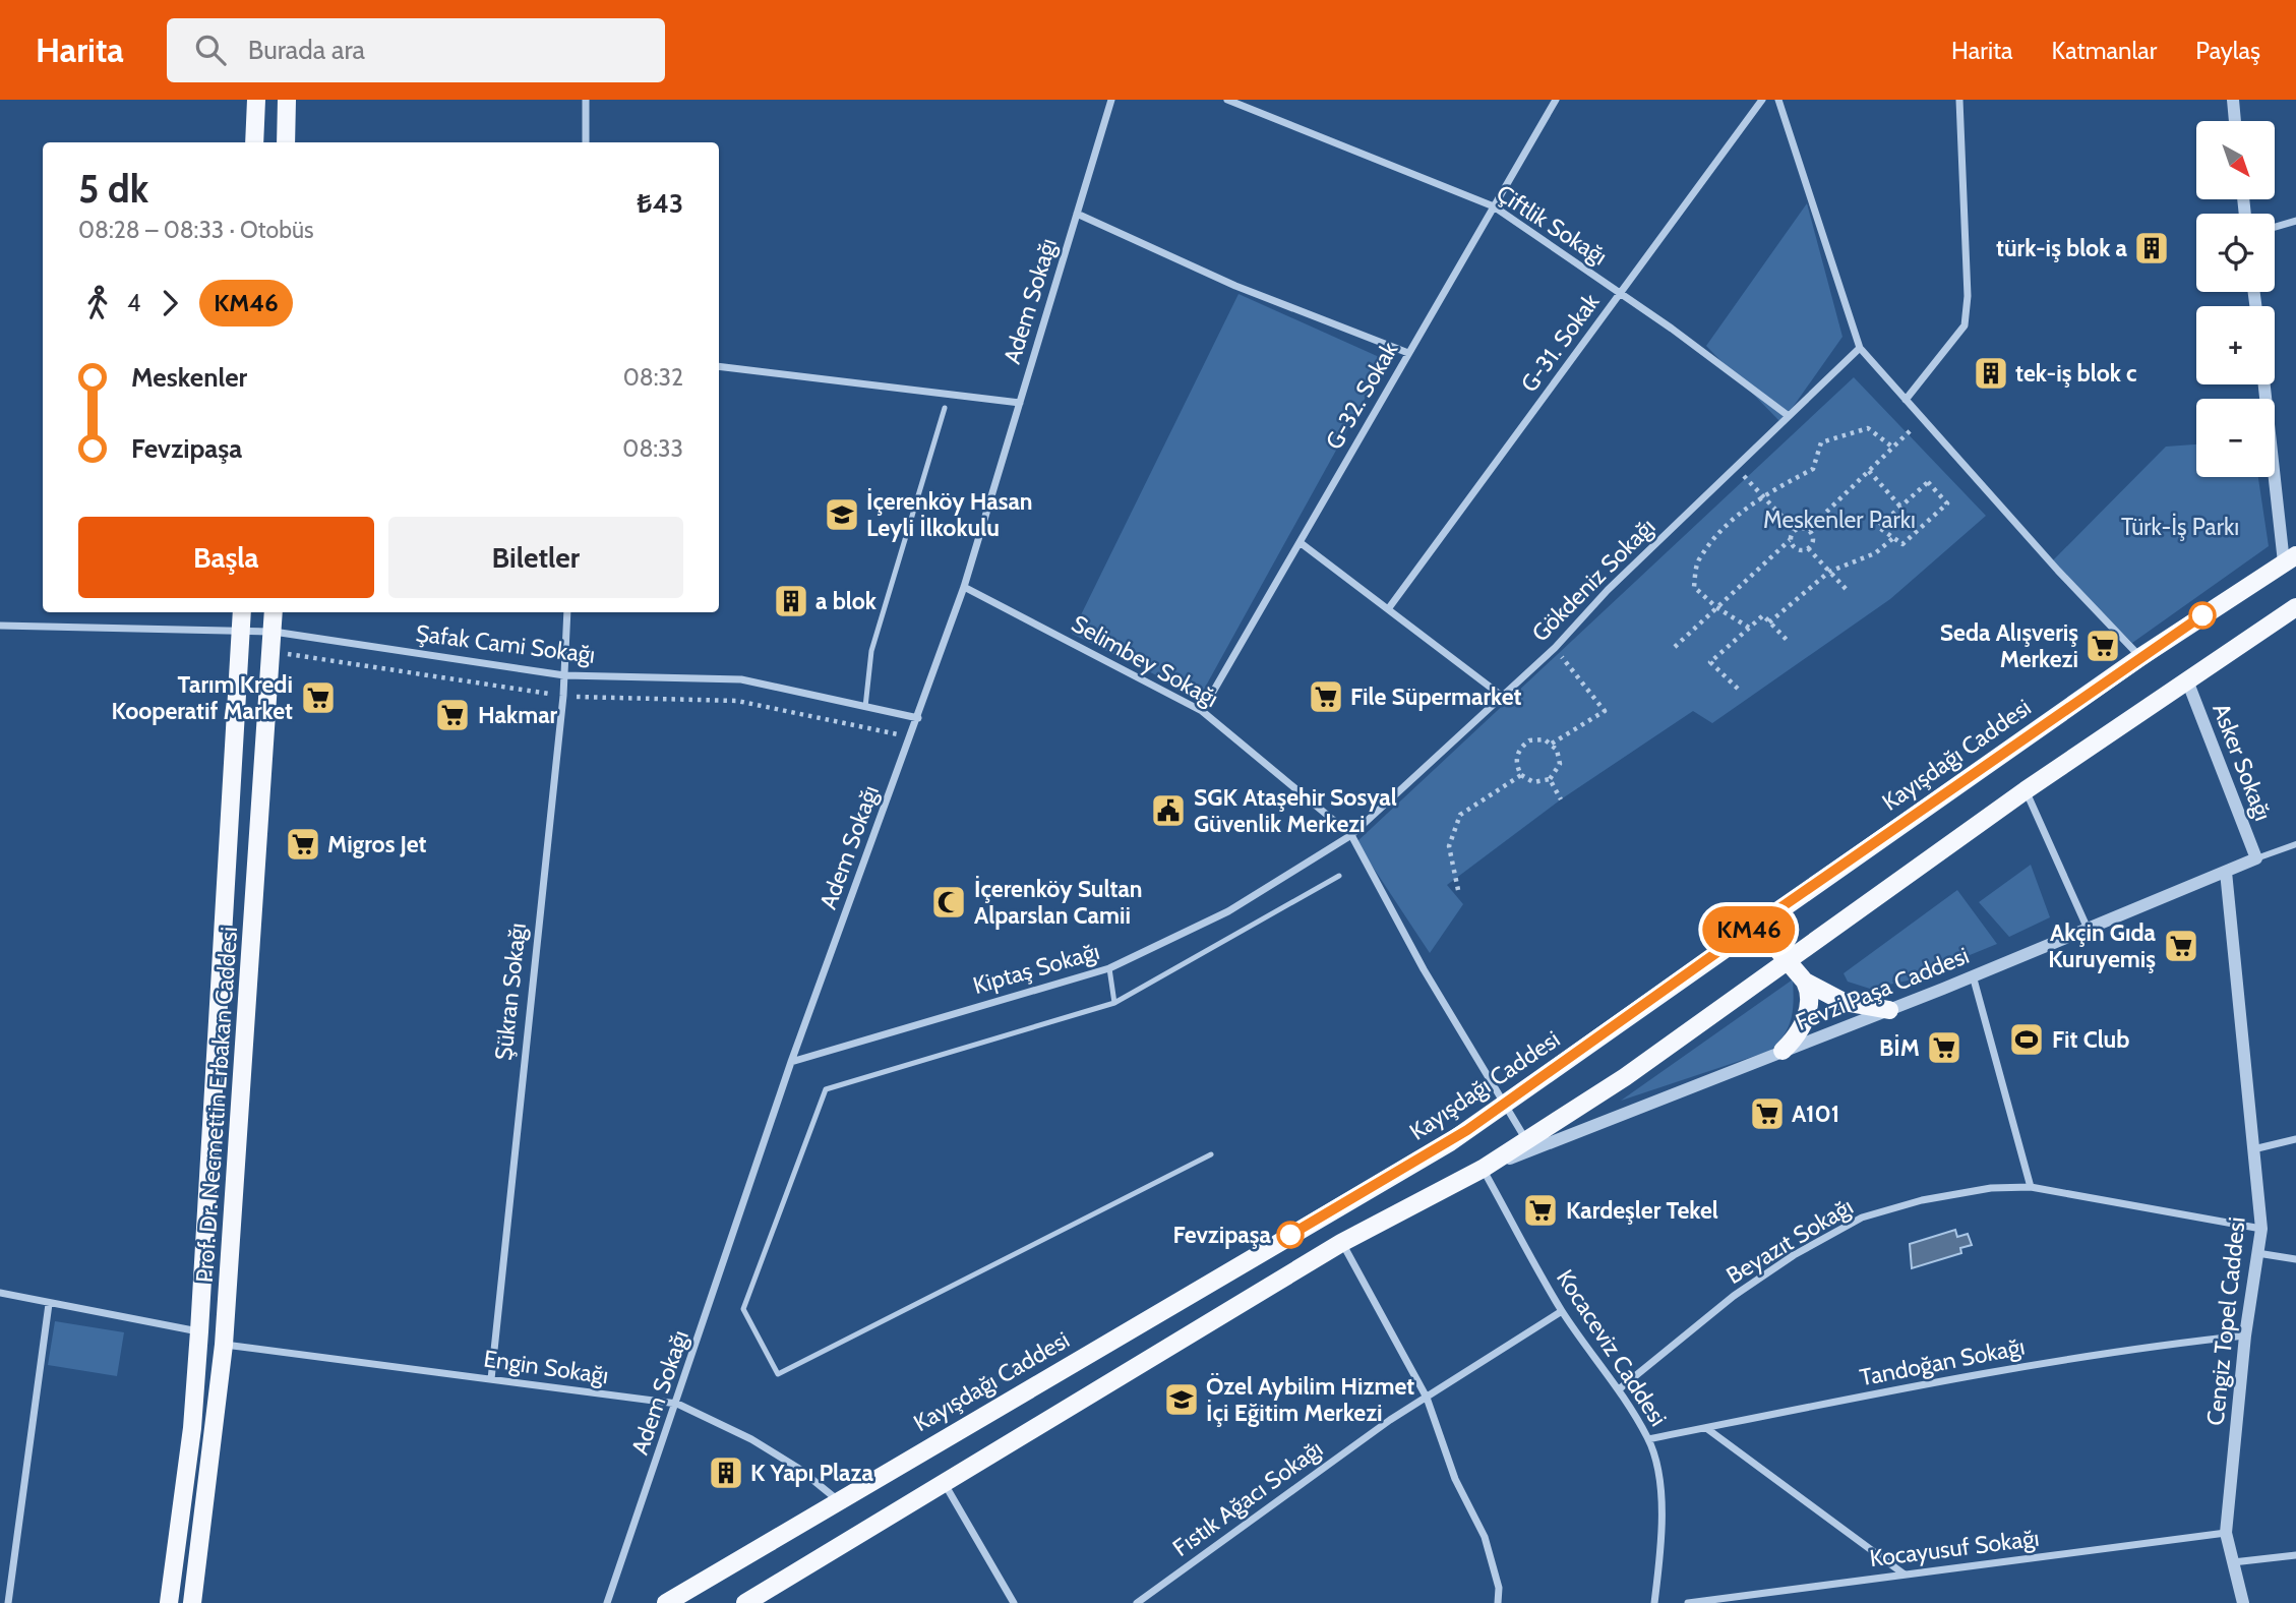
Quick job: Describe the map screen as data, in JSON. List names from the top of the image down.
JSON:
{
  "streets": {
    "main road": ["Kayışdağı Caddesi", "Prof. Dr. Necmettin Erbakan Caddesi"],
    "street": [
      "Çiftlik Sokağı",
      "Adem Sokağı",
      "G-31. Sokak",
      "G-32. Sokak",
      "Gökdeniz Sokağı",
      "Şafak Cami Sokağı",
      "Selimbey Sokağı",
      "Asker Sokağı",
      "Kiptaş Sokağı",
      "Fevzi Paşa Caddesi",
      "Şükran Sokağı",
      "Beyazıt Sokağı",
      "Cengiz Topel Caddesi",
      "Kocaceviz Caddesi",
      "Tandoğan Sokağı",
      "Engin Sokağı",
      "Fıstık Ağacı Sokağı",
      "Kocayusuf Sokağı"
    ]
  },
  "crossings": [
    ["Çiftlik Sokağı", "G-31. Sokak"],
    ["Çiftlik Sokağı", "G-32. Sokak"],
    ["Çiftlik Sokağı", "Gökdeniz Sokağı"],
    ["Adem Sokağı", "Şafak Cami Sokağı"],
    ["Adem Sokağı", "Selimbey Sokağı"],
    ["Adem Sokağı", "Kiptaş Sokağı"],
    ["Adem Sokağı", "Engin Sokağı"],
    ["G-32. Sokak", "Selimbey Sokağı"],
    ["Gökdeniz Sokağı", "Selimbey Sokağı"],
    ["Gökdeniz Sokağı", "Kiptaş Sokağı"],
    ["Şafak Cami Sokağı", "Şükran Sokağı"],
    ["Şafak Cami Sokağı", "Prof. Dr. Necmettin Erbakan Caddesi"],
    ["Selimbey Sokağı", "Kayışdağı Caddesi"],
    ["Selimbey Sokağı", "Kiptaş Sokağı"],
    ["Kayışdağı Caddesi", "Engin Sokağı"],
    ["Asker Sokağı", "Fevzi Paşa Caddesi"],
    ["Fevzi Paşa Caddesi", "Cengiz Topel Caddesi"],
    ["Fevzi Paşa Caddesi", "Kocaceviz Caddesi"],
    ["Şükran Sokağı", "Engin Sokağı"],
    ["Prof. Dr. Necmettin Erbakan Caddesi", "Engin Sokağı"],
    ["Beyazıt Sokağı", "Cengiz Topel Caddesi"],
    ["Beyazıt Sokağı", "Kocaceviz Caddesi"],
    ["Cengiz Topel Caddesi", "Tandoğan Sokağı"],
    ["Cengiz Topel Caddesi", "Kocayusuf Sokağı"],
    ["Kocaceviz Caddesi", "Tandoğan Sokağı"],
    ["Kocaceviz Caddesi", "Fıstık Ağacı Sokağı"]
  ],
  "parks": ["Meskenler Parkı", "Türk-İş Parkı"],
  "places": {
    "building": [
      "türk-iş blok a",
      "tek-iş blok c",
      "a blok",
      "K Yapı Plaza"
    ],
    "school or university": ["İçerenköy Hasan Leyli İlkokulu", "Özel Aybilim Hizmet İçi Eğitim Merkezi"],
    "supermarket": [
      "Seda Alışveriş Merkezi",
      "File Süpermarket",
      "Tarım Kredi Kooperatif Market",
      "Hakmar",
      "Migros Jet",
      "Akçin Gıda Kuruyemiş",
      "BİM",
      "A101",
      "Kardeşler Tekel"
    ],
    "public building": ["SGK Ataşehir Sosyal Güvenlik Merkezi"],
    "mosque": ["İçerenköy Sultan Alparslan Camii"],
    "sports": ["Fit Club"],
    "other": ["Fevzipaşa"]
  },
  "lines": ["bus line KM46"],
  "north": "bottom right",
  "page": {
    "header": "Harita",
    "search": "Burada ara",
    "nav": ["Harita", "Katmanlar", "Paylaş"],
    "on_map": "KM46",
    "map_buttons": ["+", "−"],
    "heading": ["5 dk", "08:28 – 08:33 · Otobüs", "₺43"],
    "legs": ["4", "KM46"],
    "list": [
      {
        "name": "Meskenler",
        "value": "08:32"
      },
      {
        "name": "Fevzipaşa",
        "value": "08:33"
      }
    ],
    "buttons": ["Başla", "Biletler"]
  }
}
